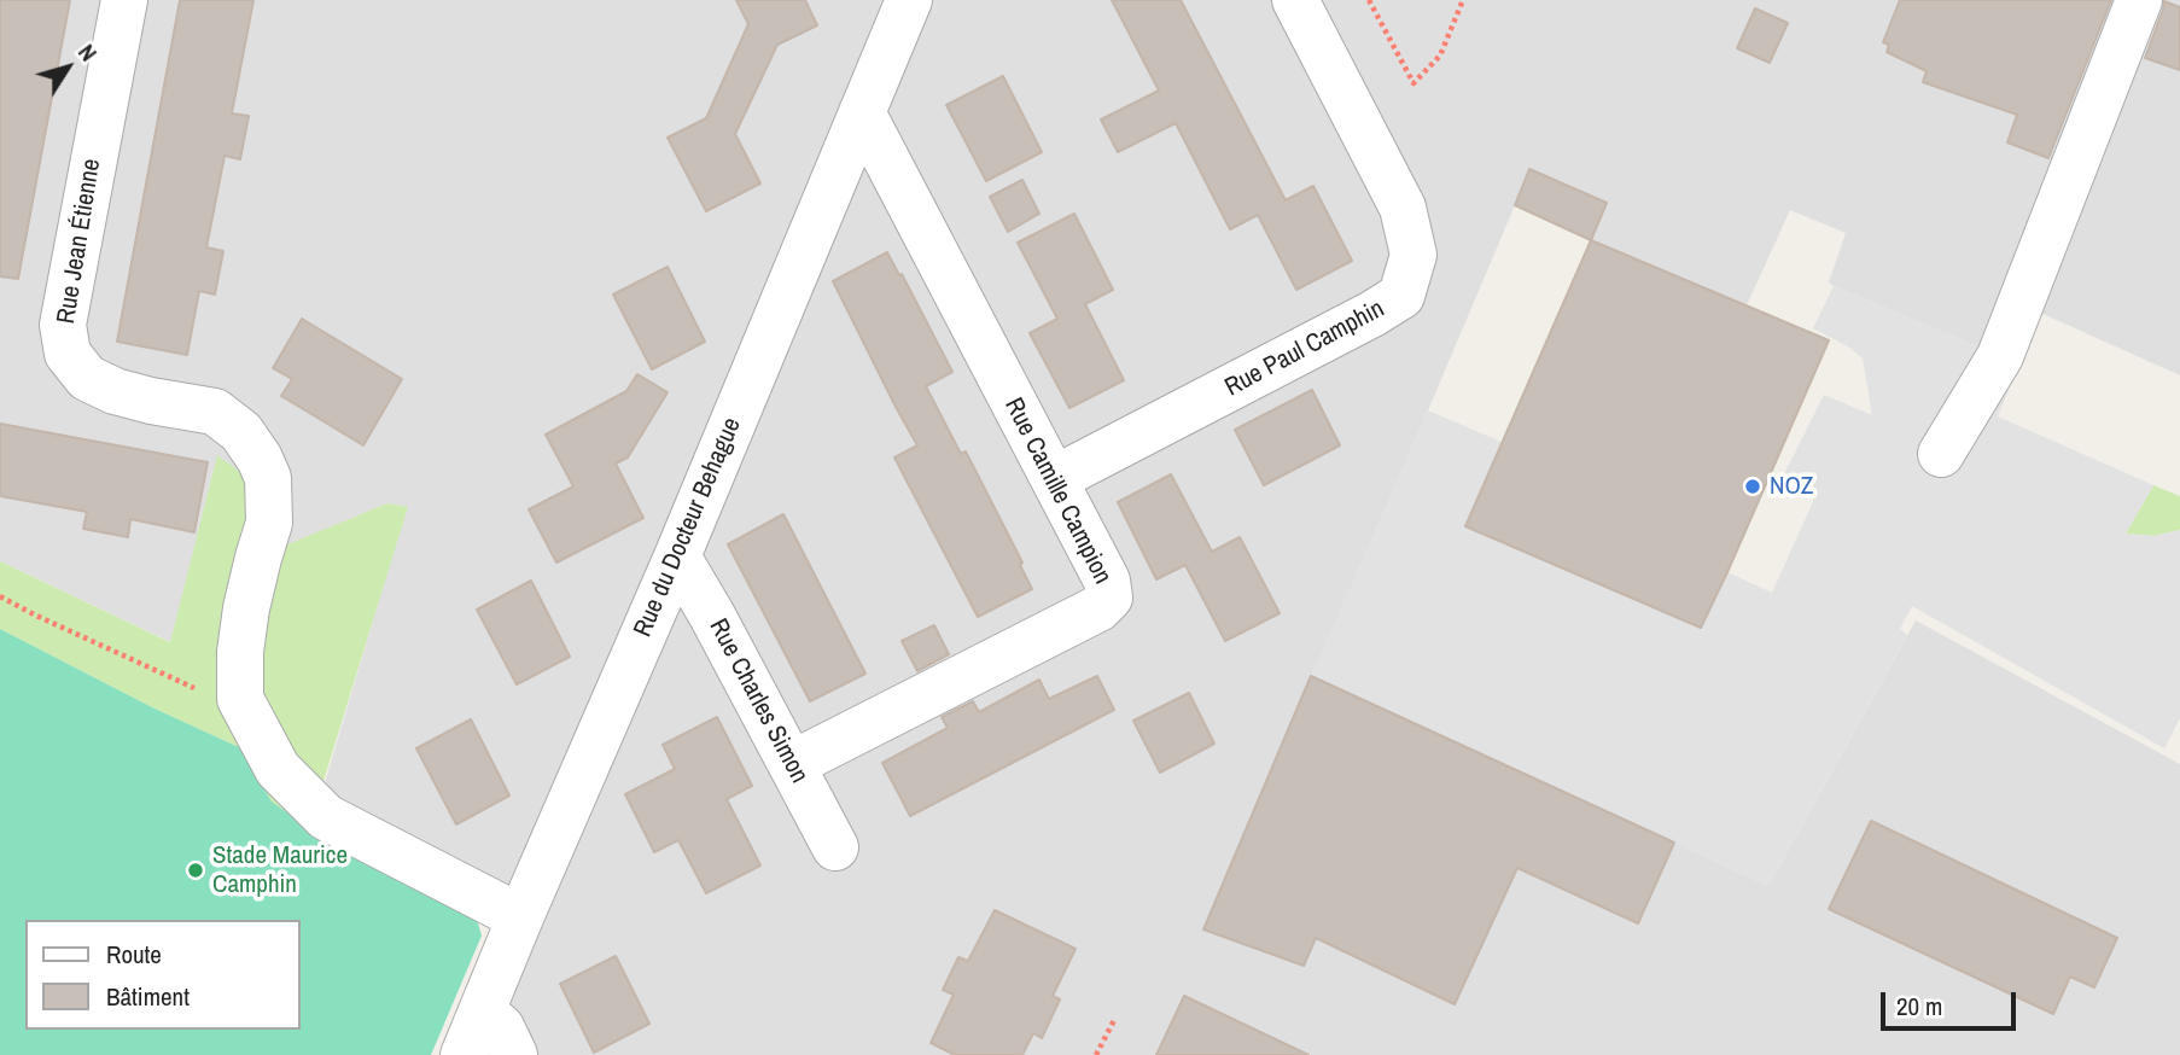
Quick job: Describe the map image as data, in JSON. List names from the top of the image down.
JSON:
{
  "streets": {
    "street": [
      "Rue Jean Étienne",
      "Rue Paul Camphin",
      "Rue Camille Campion",
      "Rue du Docteur Behague",
      "Rue Charles Simon"
    ]
  },
  "crossings": [
    ["Rue Jean Étienne", "Rue du Docteur Behague"],
    ["Rue Paul Camphin", "Rue Camille Campion"],
    ["Rue Camille Campion", "Rue du Docteur Behague"],
    ["Rue Camille Campion", "Rue Charles Simon"],
    ["Rue du Docteur Behague", "Rue Charles Simon"]
  ],
  "places": ["NOZ", "Stade Maurice Camphin"],
  "legend": ["Route", "Bâtiment"],
  "scale_bar": "20 m",
  "north": "top right"
}
